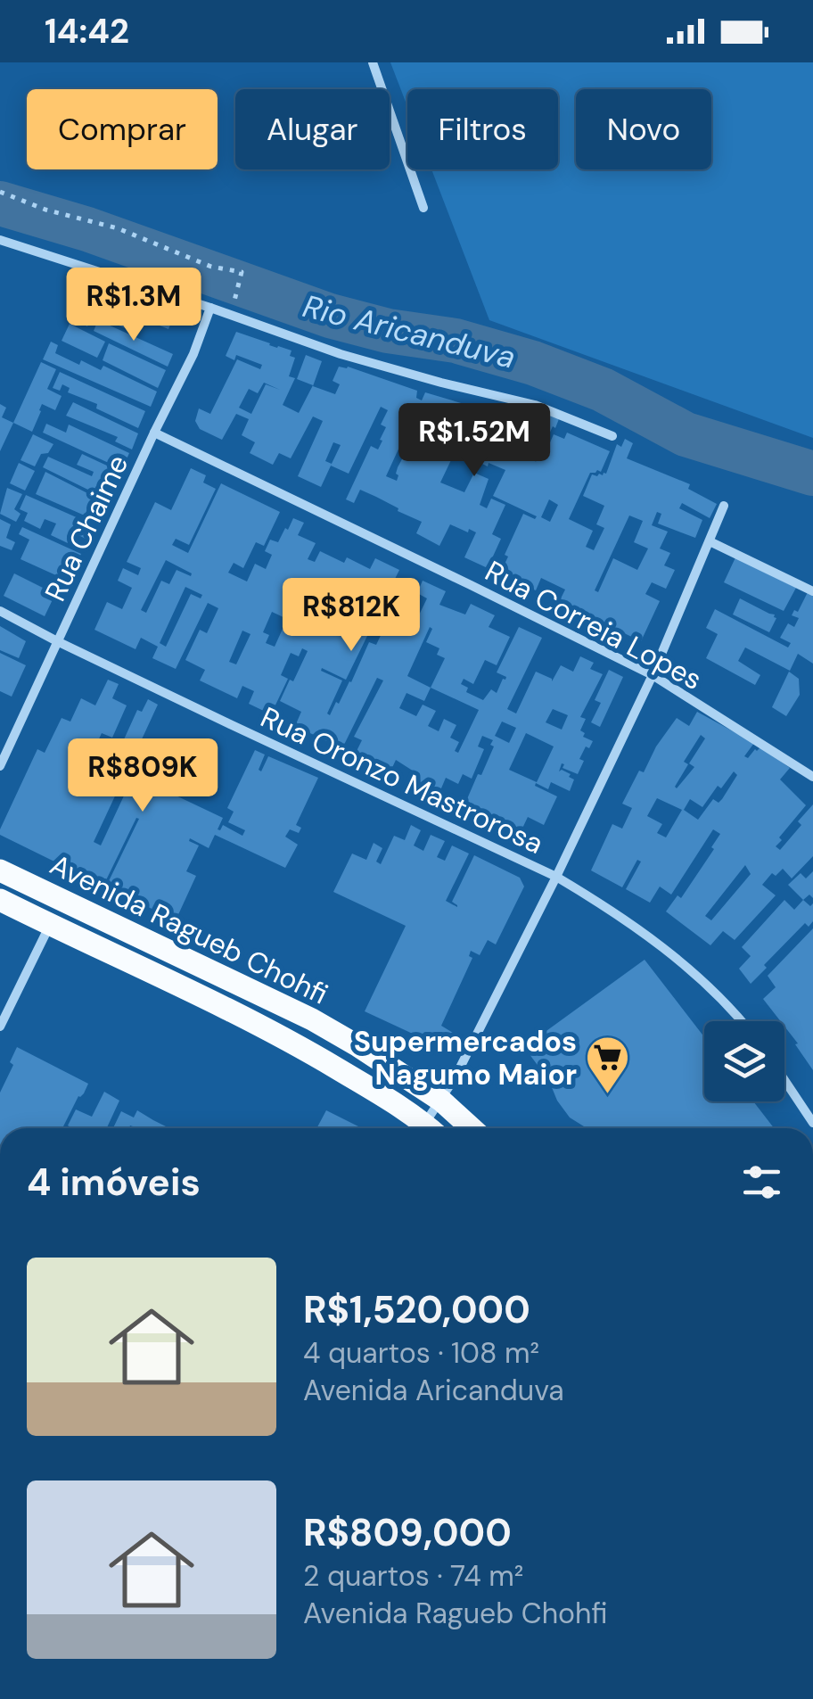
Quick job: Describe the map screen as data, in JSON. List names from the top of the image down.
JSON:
{
  "streets": {
    "main road": ["Avenida Ragueb Chohfi"],
    "street": ["Rua Chaime", "Rua Correia Lopes", "Rua Oronzo Mastrorosa"]
  },
  "crossings": [
    ["Rua Chaime", "Rua Correia Lopes"],
    ["Rua Chaime", "Rua Oronzo Mastrorosa"]
  ],
  "water": ["Rio Aricanduva"],
  "places": {
    "supermarket": ["Supermercados Nagumo Maior"]
  },
  "page": {
    "status": "14:42",
    "chip": [
      "Comprar",
      "Alugar",
      "Filtros",
      "Novo"
    ],
    "price": [
      "R$1.3M",
      "R$1.52M",
      "R$812K",
      "R$809K"
    ],
    "heading": "4 imóveis",
    "list": [
      {
        "name": "R$1,520,000",
        "note": "4 quartos · 108 m² · Avenida Aricanduva"
      },
      {
        "name": "R$809,000",
        "note": "2 quartos · 74 m² · Avenida Ragueb Chohfi"
      }
    ]
  }
}
